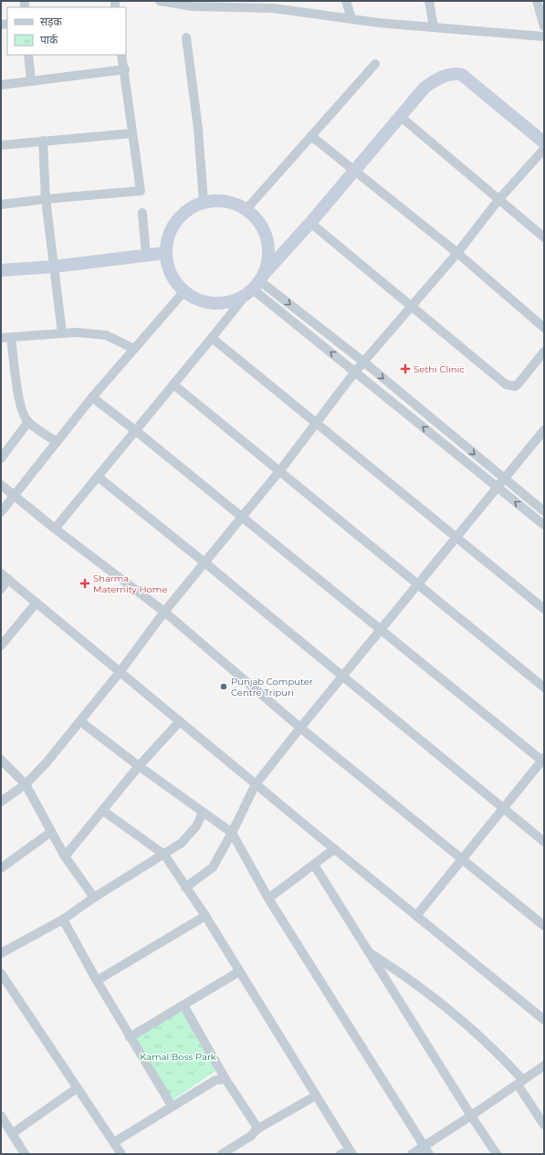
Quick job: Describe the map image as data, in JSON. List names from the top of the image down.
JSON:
{
  "parks": ["Kamal Boss Park"],
  "places": {
    "health": ["Sethi Clinic", "Sharma Maternity Home"],
    "other": ["Punjab Computer Centre Tripuri"]
  },
  "legend": ["सड़क", "पार्क"]
}
